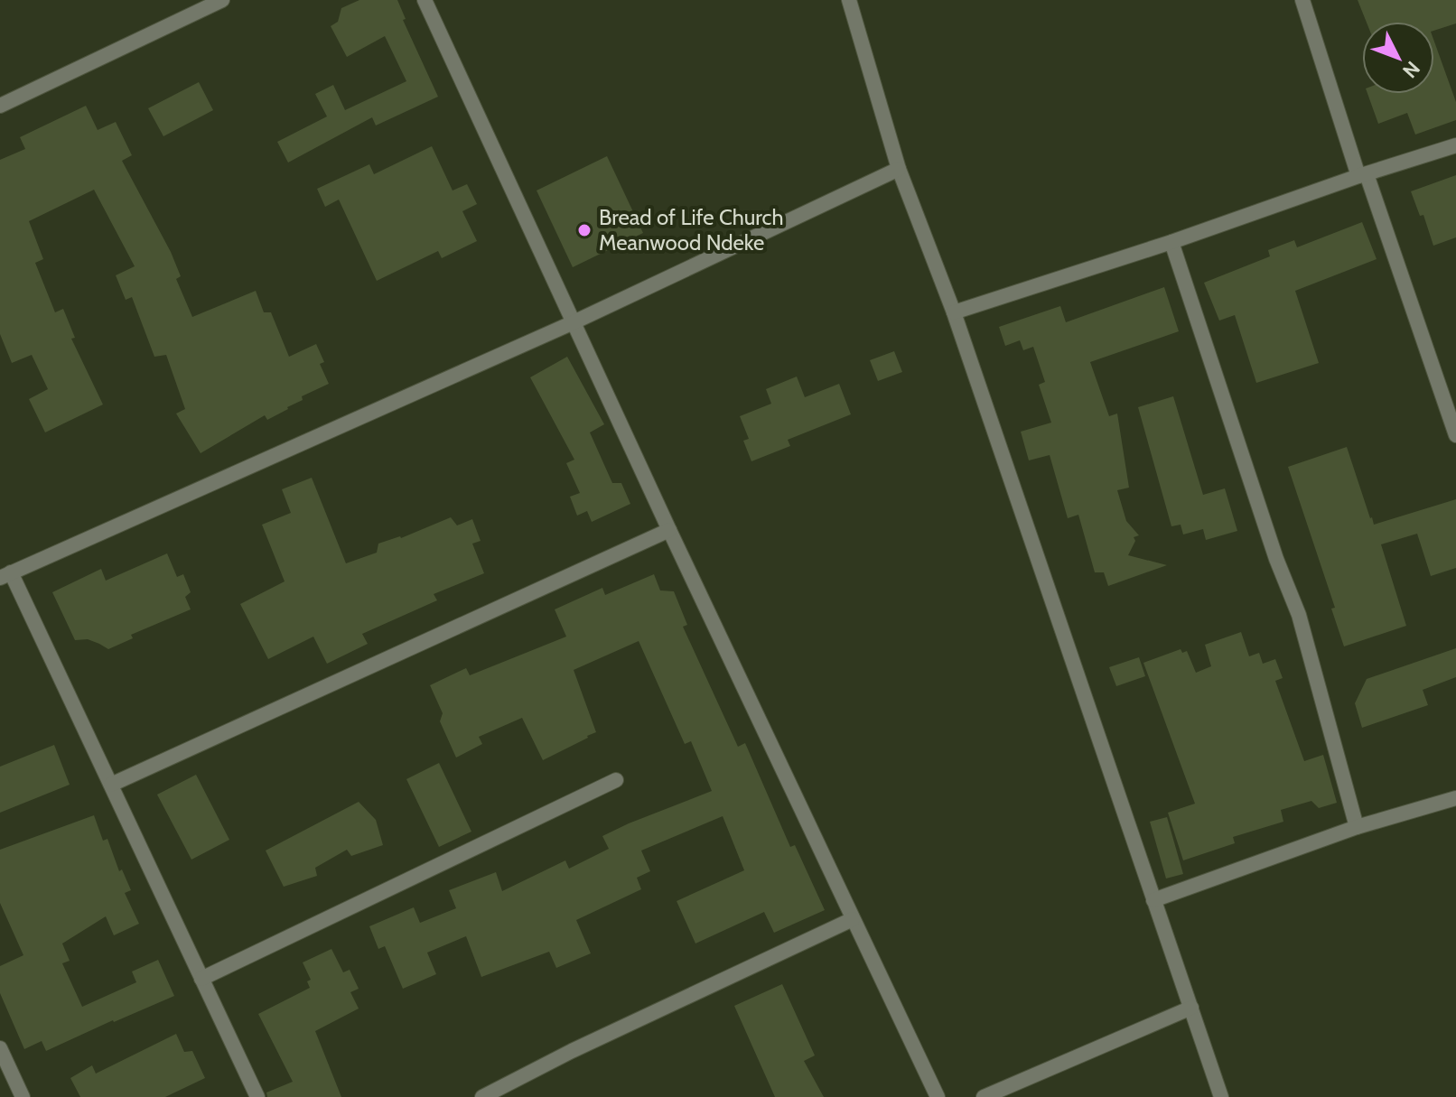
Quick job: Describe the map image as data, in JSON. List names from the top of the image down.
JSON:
{
  "places": ["Bread of Life Church Meanwood Ndeke"],
  "north": "bottom right"
}
